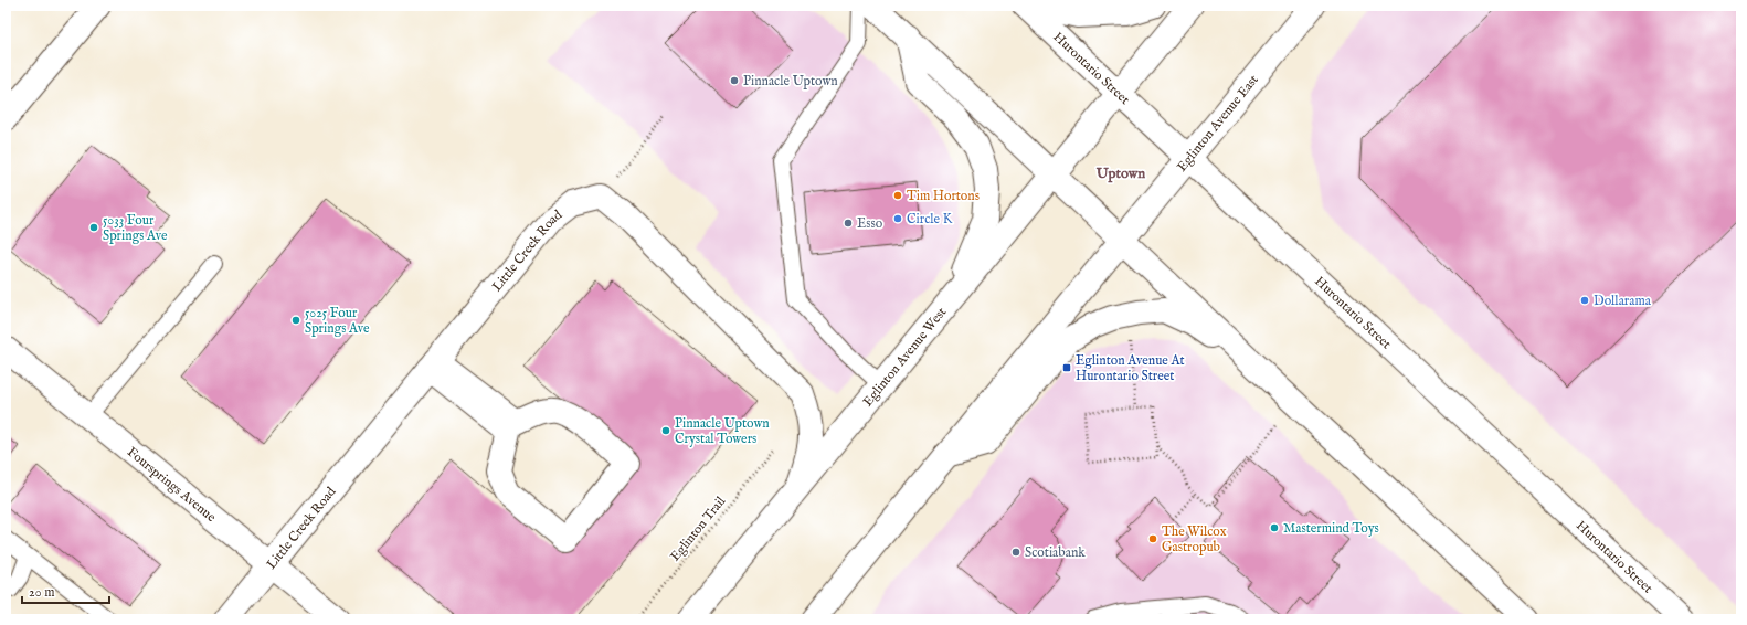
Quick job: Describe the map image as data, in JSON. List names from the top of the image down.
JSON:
{
  "streets": {
    "main road": [
      "Hurontario Street",
      "Eglinton Avenue East",
      "Little Creek Road",
      "Eglinton Avenue West",
      "Foursprings Avenue"
    ],
    "path": ["Eglinton Trail"]
  },
  "crossings": [
    ["Hurontario Street", "Eglinton Avenue East"],
    ["Hurontario Street", "Eglinton Avenue West"],
    ["Little Creek Road", "Foursprings Avenue"]
  ],
  "districts": ["Uptown"],
  "places": {
    "other": [
      "Pinnacle Uptown",
      "Tim Hortons",
      "Circle K",
      "Esso",
      "5033 Four Springs Ave",
      "Dollarama",
      "5025 Four Springs Ave",
      "Pinnacle Uptown Crystal Towers",
      "Mastermind Toys",
      "The Wilcox Gastropub",
      "Scotiabank"
    ],
    "transit": ["Eglinton Avenue At Hurontario Street"]
  },
  "scale_bar": "20 m"
}
